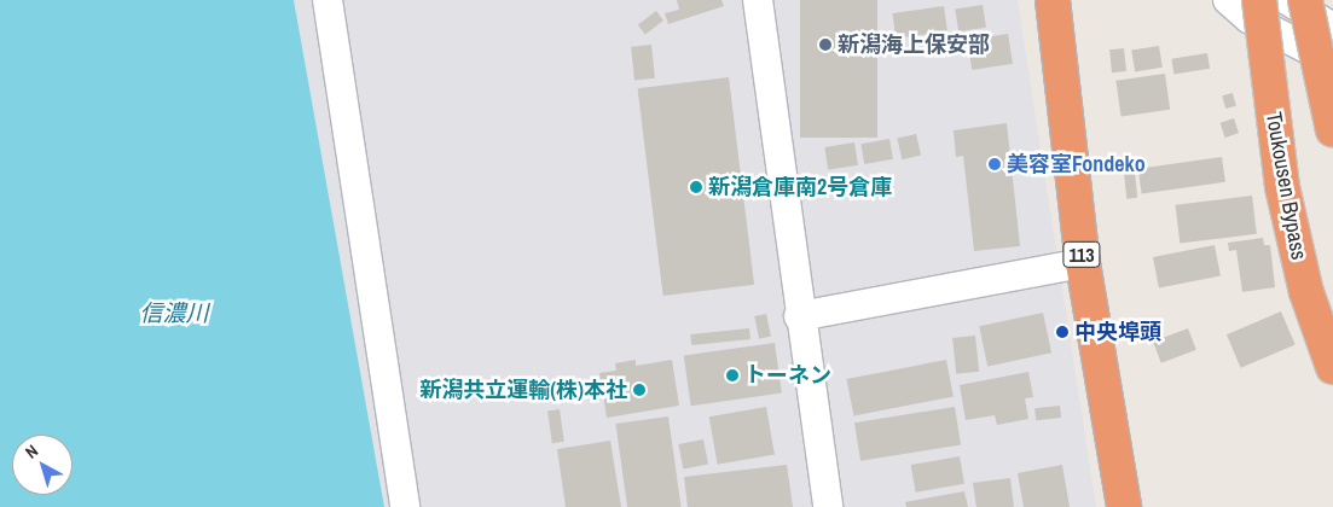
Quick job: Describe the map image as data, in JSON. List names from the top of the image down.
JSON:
{
  "streets": {
    "highway": ["Toukousen Bypass", "113"]
  },
  "water": ["信濃川"],
  "places": [
    "新潟海上保安部",
    "美容室Fondeko",
    "新潟倉庫南2号倉庫",
    "中央埠頭",
    "トーネン",
    "新潟共立運輸(株)本社"
  ],
  "north": "top left"
}
